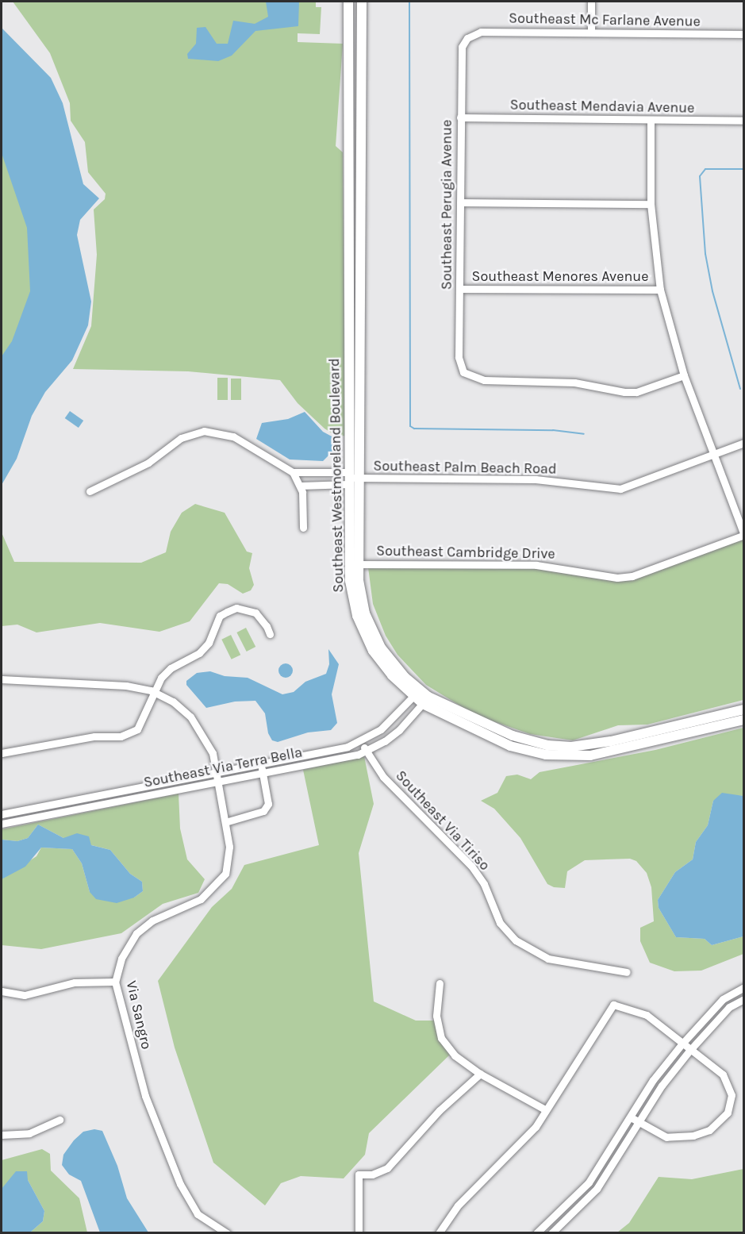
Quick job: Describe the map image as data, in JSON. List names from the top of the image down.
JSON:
{
  "streets": {
    "street": [
      "Southeast Mc Farlane Avenue",
      "Southeast Mendavia Avenue",
      "Southeast Perugia Avenue",
      "Southeast Menores Avenue",
      "Southeast Palm Beach Road",
      "Southeast Westmoreland Boulevard",
      "Southeast Cambridge Drive",
      "Southeast Via Terra Bella",
      "Southeast Via Tiriso",
      "Via Sangro"
    ]
  },
  "crossings": [
    ["Southeast Mc Farlane Avenue", "Southeast Perugia Avenue"],
    ["Southeast Mendavia Avenue", "Southeast Perugia Avenue"],
    ["Southeast Perugia Avenue", "Southeast Menores Avenue"],
    ["Southeast Palm Beach Road", "Southeast Westmoreland Boulevard"],
    ["Southeast Westmoreland Boulevard", "Southeast Cambridge Drive"],
    ["Southeast Westmoreland Boulevard", "Southeast Via Terra Bella"],
    ["Southeast Via Terra Bella", "Southeast Via Tiriso"],
    ["Southeast Via Terra Bella", "Via Sangro"]
  ]
}
